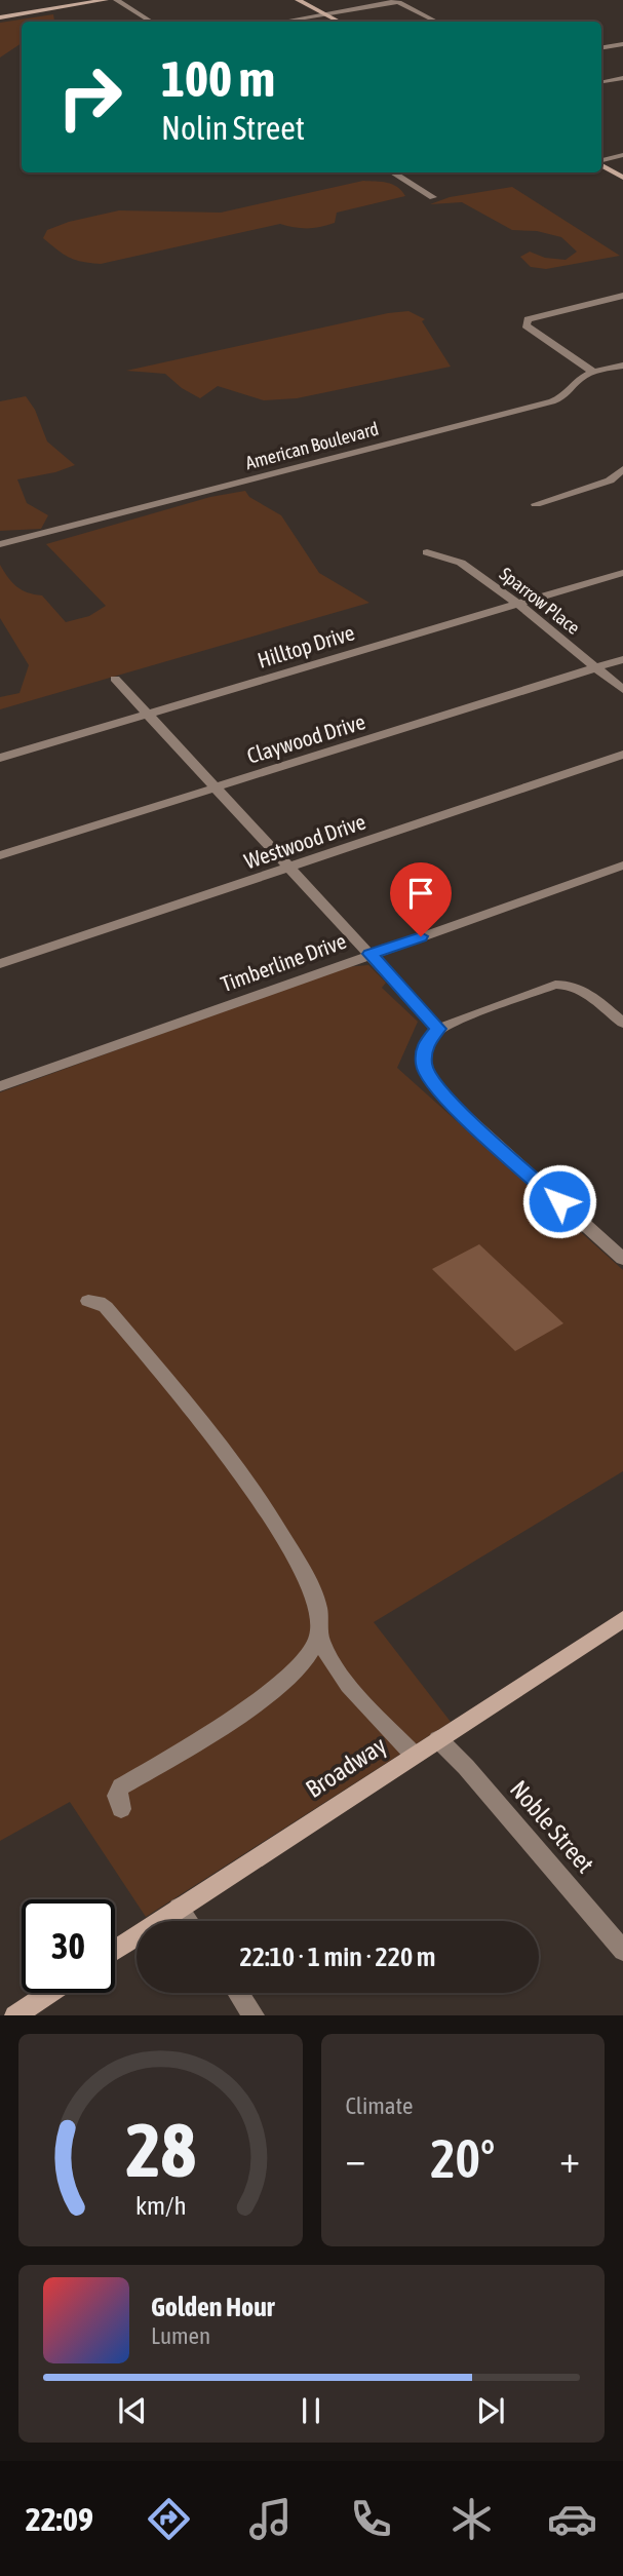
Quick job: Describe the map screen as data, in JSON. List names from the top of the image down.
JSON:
{
  "streets": {
    "street": [
      "American Boulevard",
      "Sparrow Place",
      "Hilltop Drive",
      "Claywood Drive",
      "Westwood Drive",
      "Timberline Drive",
      "Broadway",
      "Noble Street"
    ]
  },
  "crossings": [
    ["Sparrow Place", "Hilltop Drive"],
    ["Sparrow Place", "Claywood Drive"],
    ["Broadway", "Noble Street"]
  ],
  "page": {
    "turn": ["100 m", "Nolin Street"],
    "limit": "30",
    "trip": "22:10 · 1 min · 220 m",
    "tile": "Climate",
    "heat": ["−", "20°", "+"],
    "song": ["Golden Hour", "Lumen"],
    "tabs": "22:09",
    "gauge": ["28", "km/h"]
  }
}
